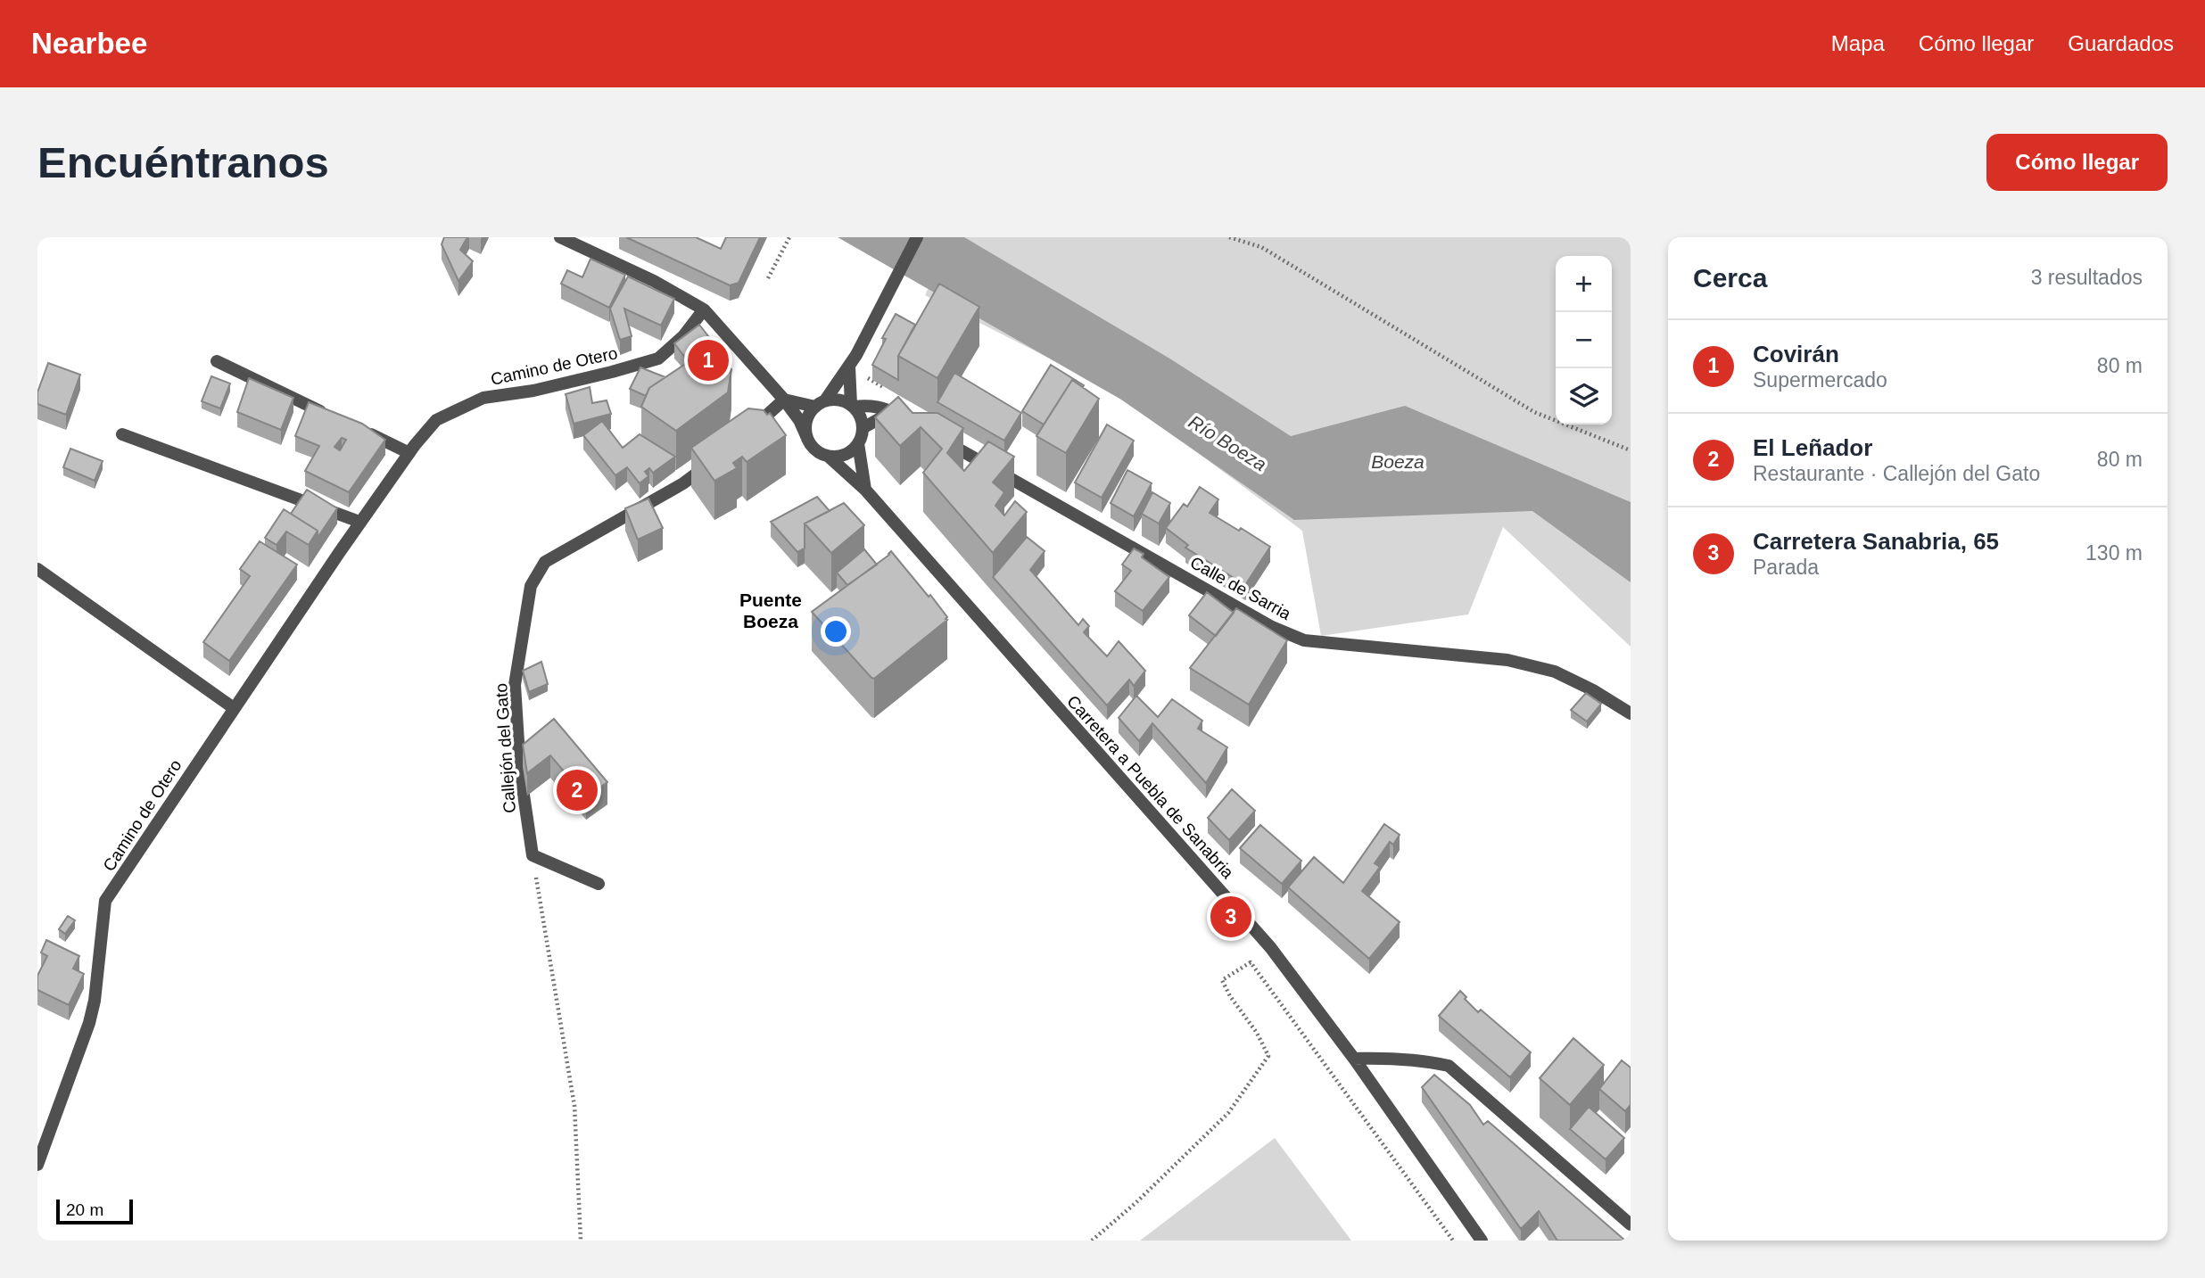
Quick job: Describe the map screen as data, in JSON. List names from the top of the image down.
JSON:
{
  "streets": {
    "street": [
      "Camino de Otero",
      "Calle de Sarria",
      "Callejón del Gato",
      "Carretera a Puebla de Sanabria"
    ]
  },
  "districts": ["Puente Boeza"],
  "water": ["Río Boeza", "Boeza"],
  "scale_bar": "20 m",
  "page": {
    "header": "Nearbee",
    "nav": ["Mapa", "Cómo llegar", "Guardados"],
    "buttons": "Cómo llegar",
    "title": "Encuéntranos",
    "heading": ["Cerca", "3 resultados"],
    "map_buttons": ["+", "−"],
    "list": [
      {
        "mark": "1",
        "name": "Covirán",
        "note": "Supermercado",
        "value": "80 m"
      },
      {
        "mark": "2",
        "name": "El Leñador",
        "note": "Restaurante · Callejón del Gato",
        "value": "80 m"
      },
      {
        "mark": "3",
        "name": "Carretera Sanabria, 65",
        "note": "Parada",
        "value": "130 m"
      }
    ],
    "pins": ["1", "2", "3"],
    "scale": "20 m"
  }
}
